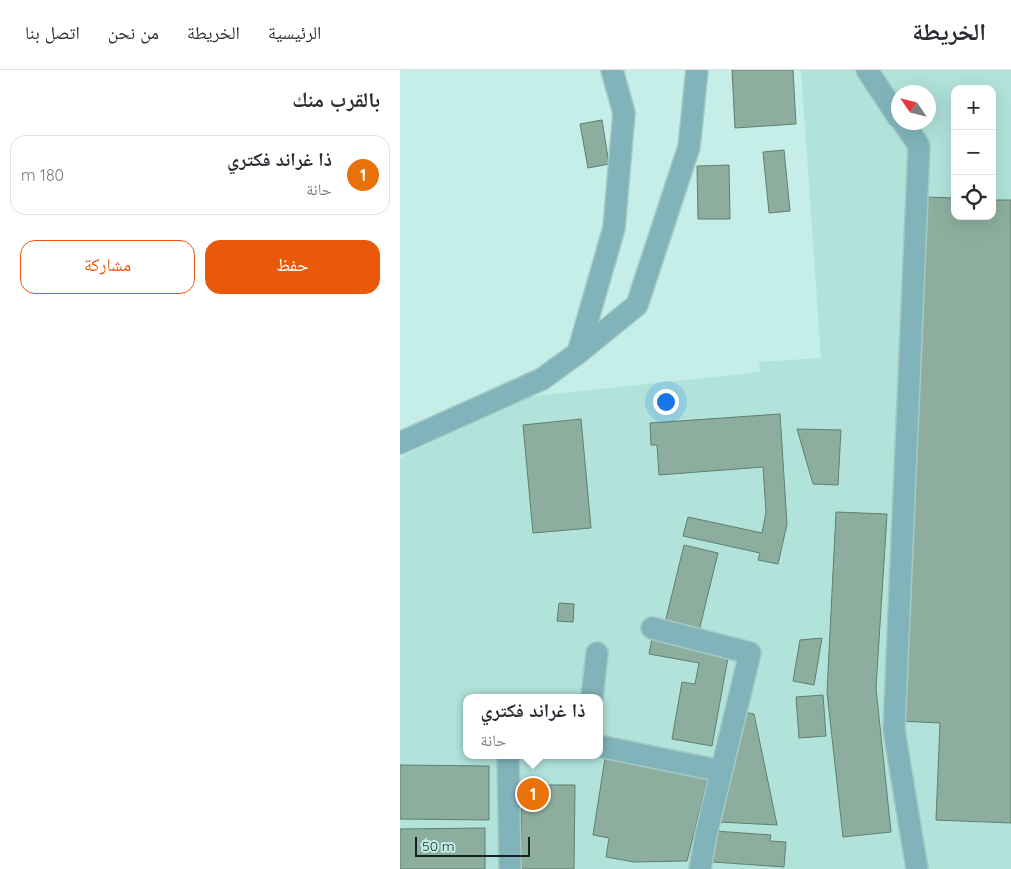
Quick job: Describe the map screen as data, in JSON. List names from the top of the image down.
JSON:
{
  "scale_bar": "50 m",
  "north": "top left",
  "page": {
    "header": "الخريطة",
    "nav": [
      "الرئيسية",
      "الخريطة",
      "من نحن",
      "اتصل بنا"
    ],
    "heading": "بالقرب منك",
    "map_buttons": ["+", "−"],
    "list": [
      {
        "mark": "1",
        "name": "ذا غراند فكتري",
        "note": "حانة",
        "value": "180 m"
      }
    ],
    "buttons": ["حفظ", "مشاركة"],
    "popup": ["ذا غراند فكتري", "حانة"],
    "pins": "1",
    "scale": "50 m"
  }
}
